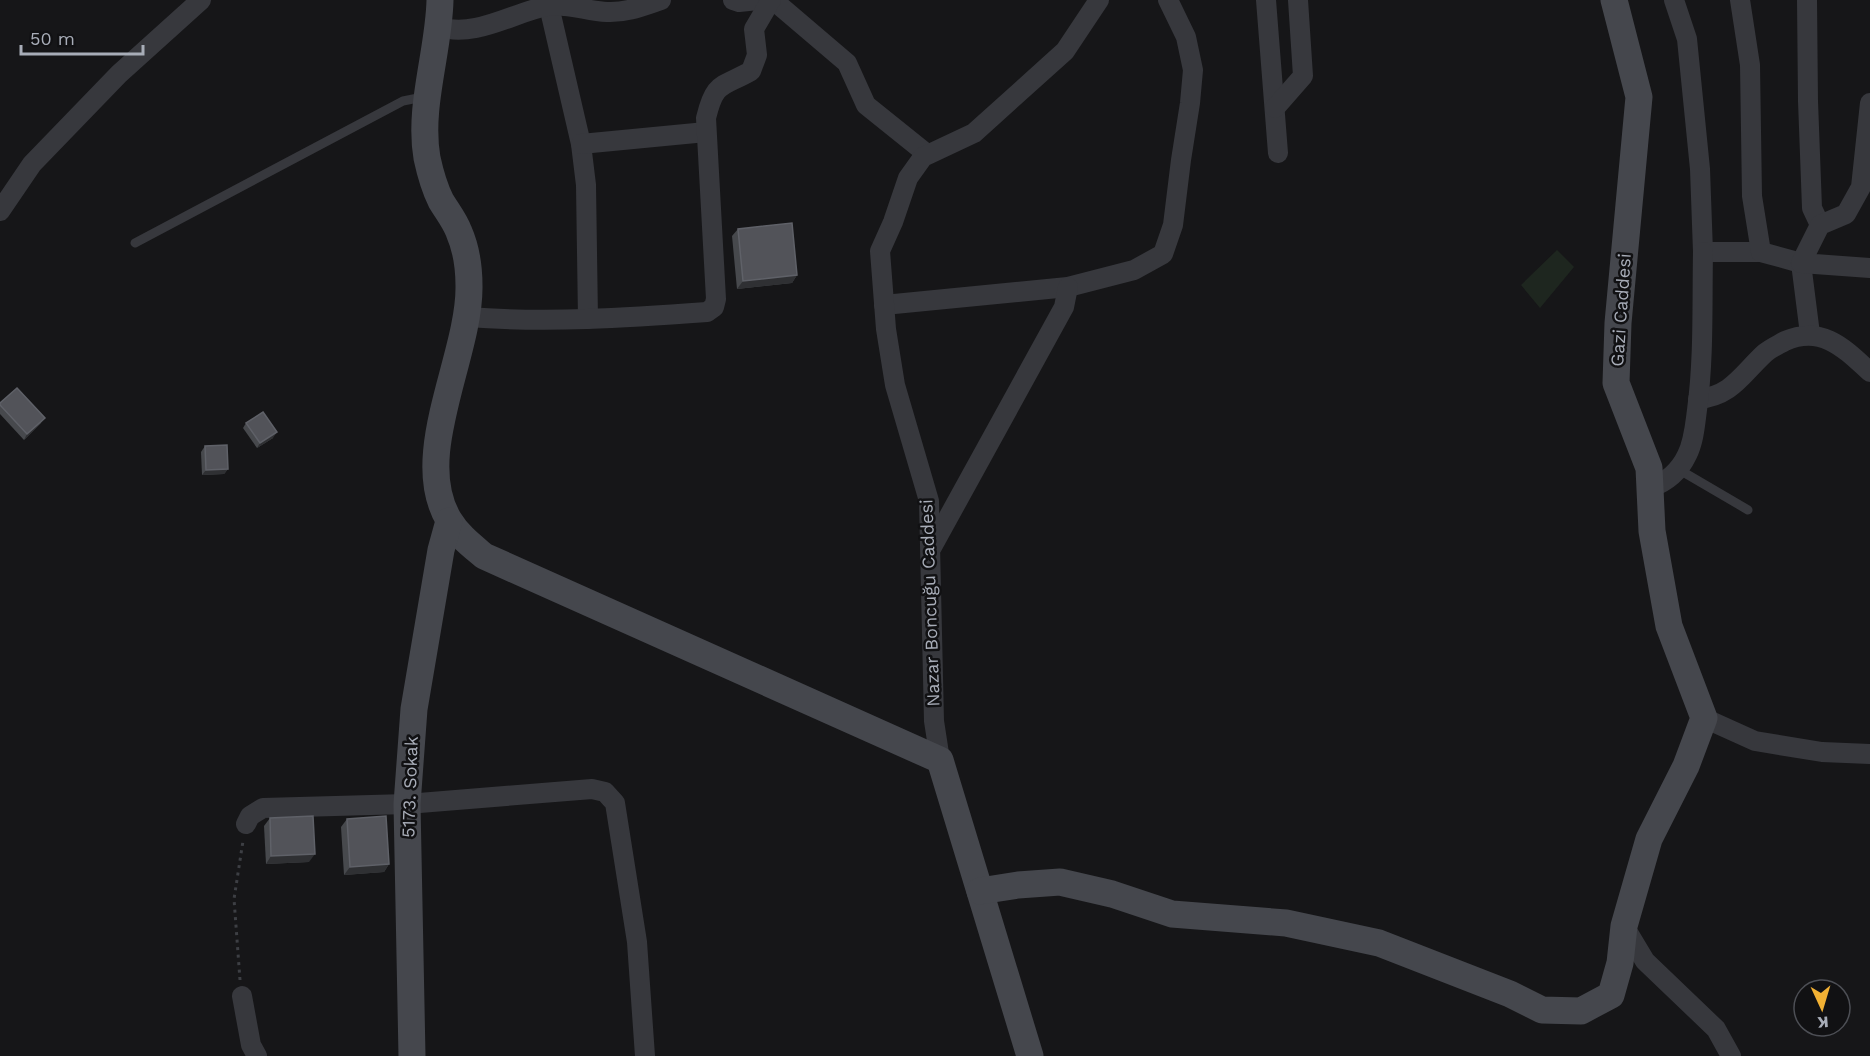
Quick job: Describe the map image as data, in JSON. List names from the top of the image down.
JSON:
{
  "streets": {
    "street": ["Gazi Caddesi", "Nazar Boncuğu Caddesi", "5173. Sokak"]
  },
  "scale_bar": "50 m",
  "north": "bottom"
}
